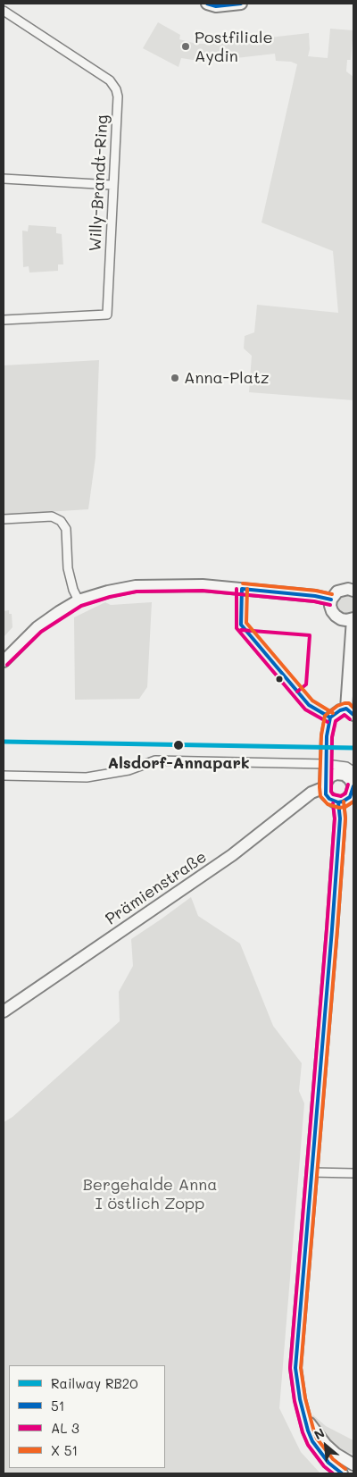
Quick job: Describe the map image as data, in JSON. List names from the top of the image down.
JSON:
{
  "streets": {
    "main road": ["Prämienstraße"],
    "street": ["Willy-Brandt-Ring"]
  },
  "parks": ["Bergehalde Anna I östlich Zopp"],
  "places": ["Postfiliale Aydin", "Anna-Platz", "Alsdorf-Annapark"],
  "lines": ["transit line 51", "rail line RB20"],
  "legend": [
    "Railway RB20",
    "51",
    "AL 3",
    "X 51"
  ],
  "north": "top left"
}
